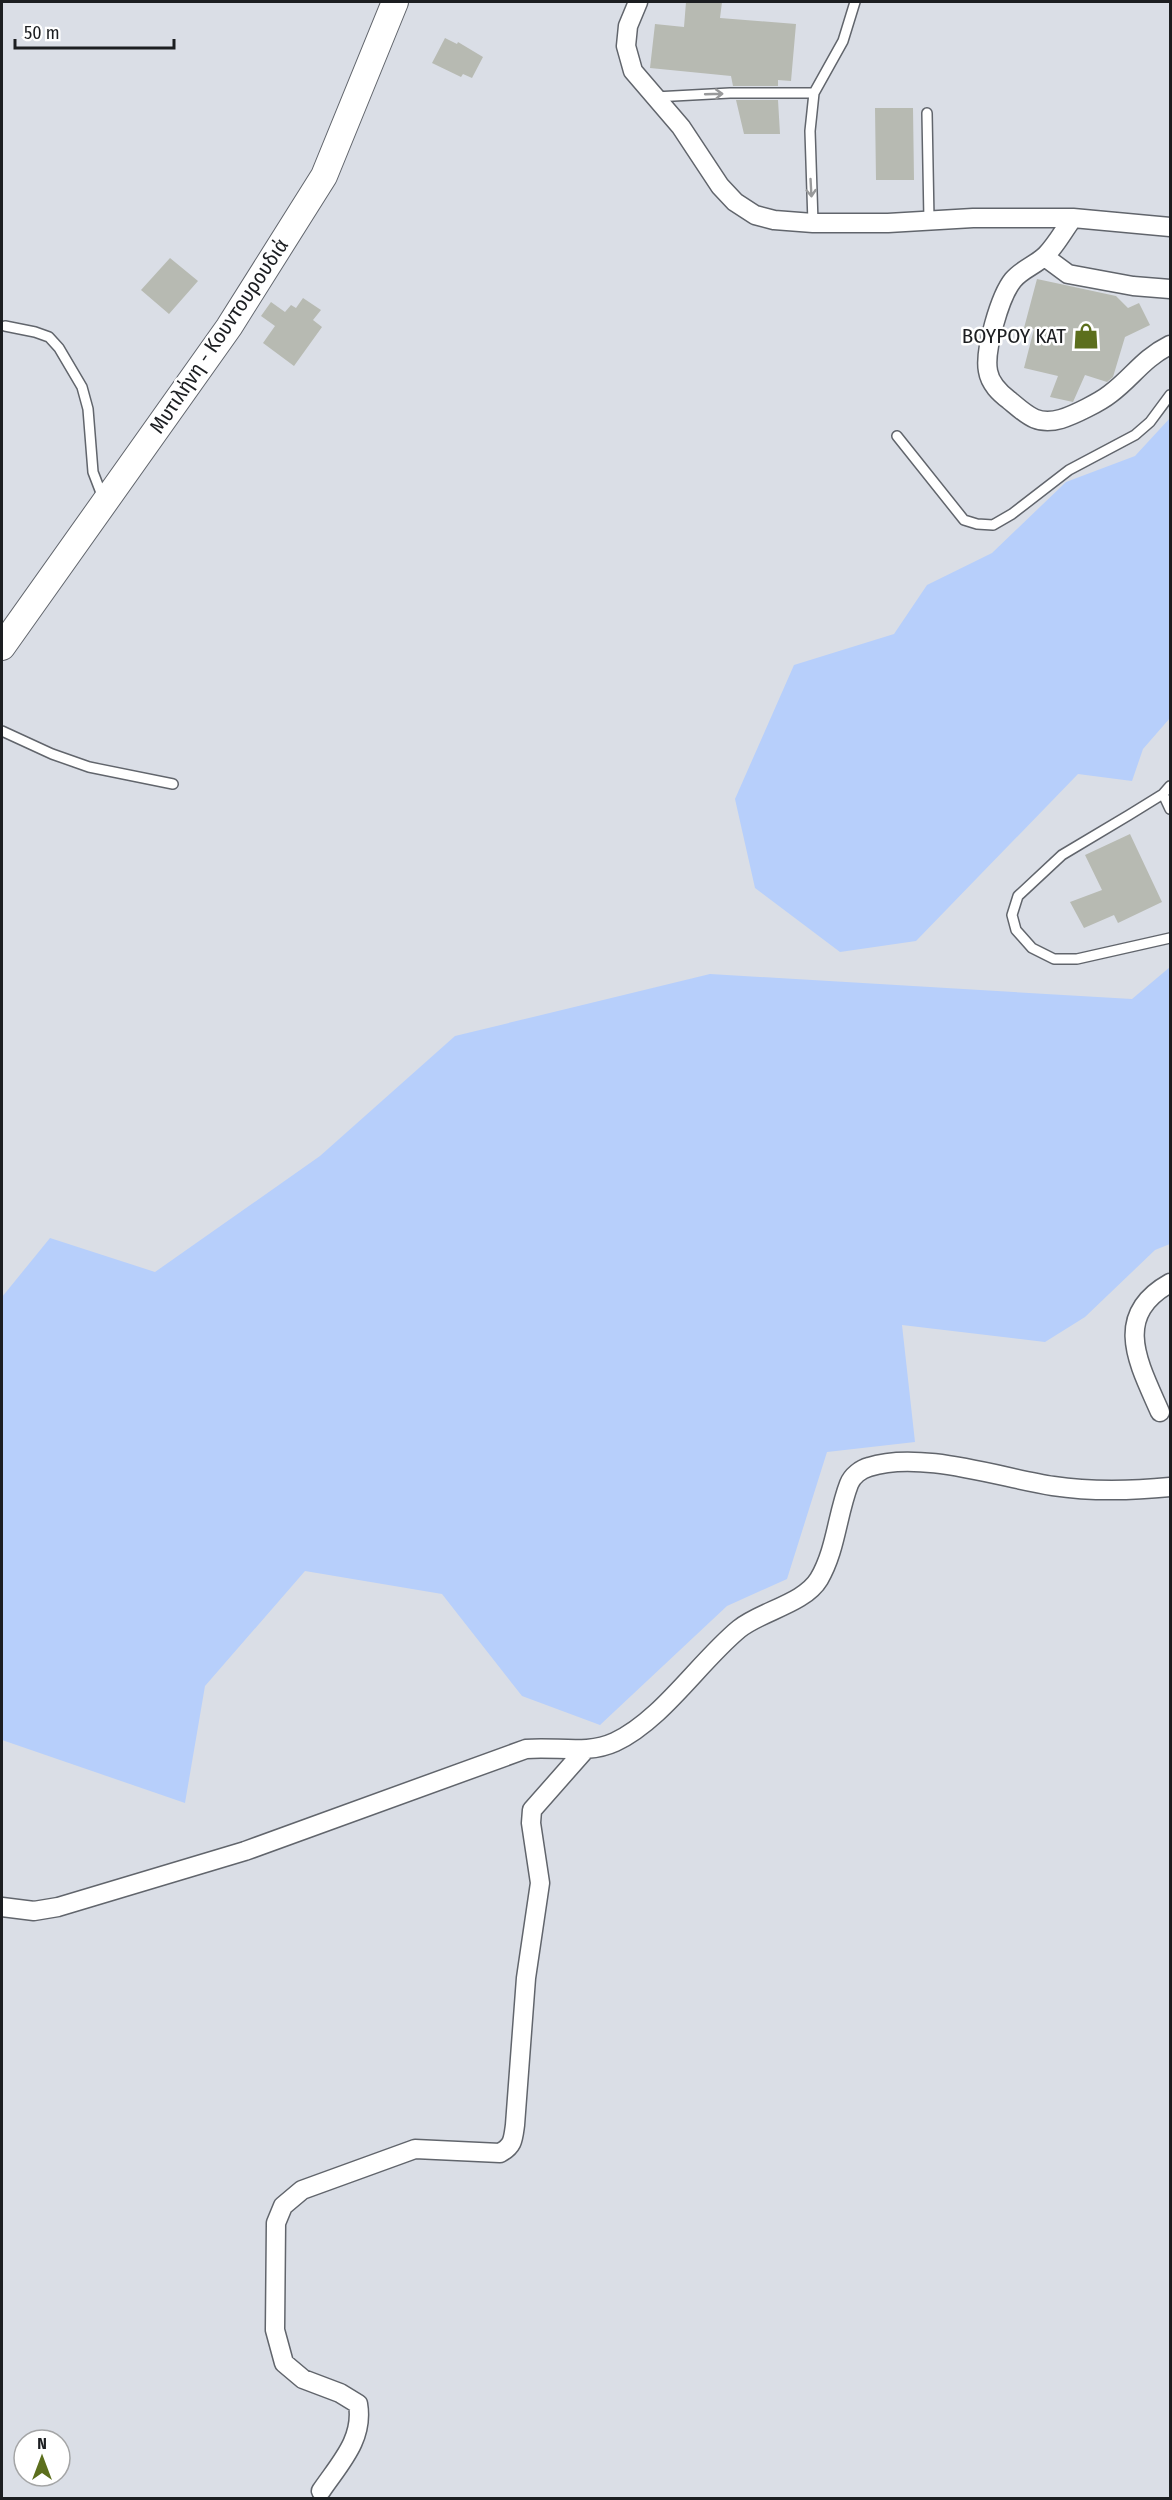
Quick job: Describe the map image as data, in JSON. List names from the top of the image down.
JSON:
{
  "streets": {
    "main road": ["Μυτιλήνη - Κουντουρουδιά"]
  },
  "places": {
    "shop": ["ΒΟΥΡΟΥ ΚΑΤ"]
  },
  "scale_bar": "50 m",
  "north": "top"
}
